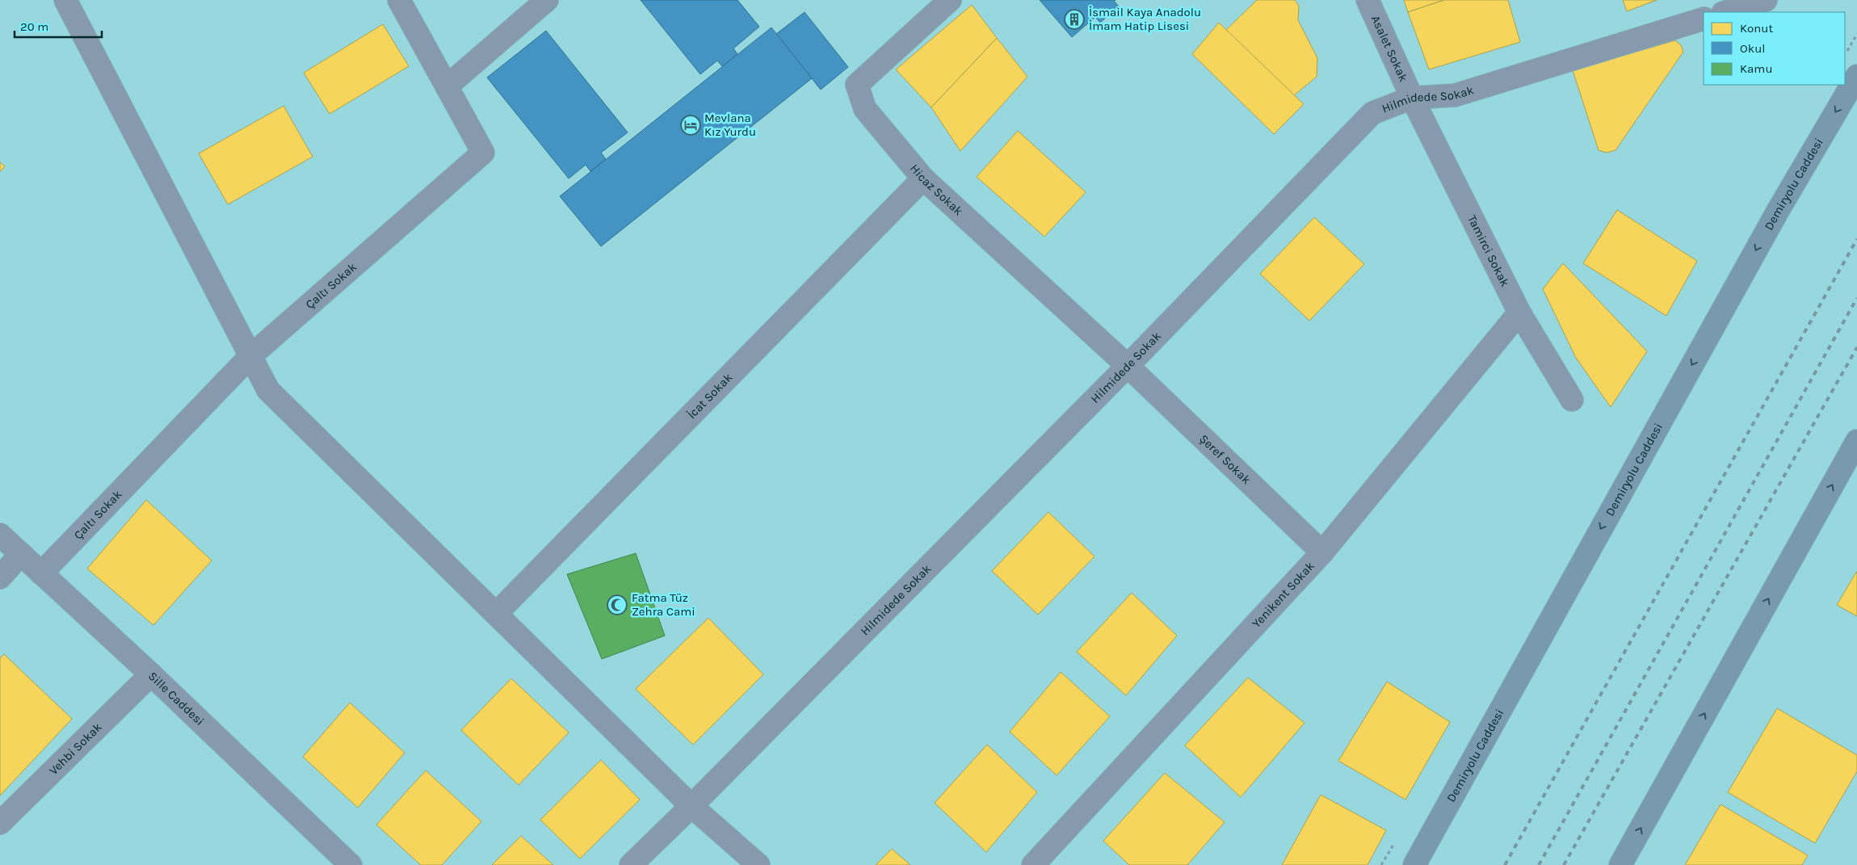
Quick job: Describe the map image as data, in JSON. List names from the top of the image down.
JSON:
{
  "streets": {
    "main road": ["Demiryolu Caddesi"],
    "street": [
      "Asalet Sokak",
      "Hilmidede Sokak",
      "Hicaz Sokak",
      "Tamirci Sokak",
      "Çaltı Sokak",
      "İcat Sokak",
      "Şeref Sokak",
      "Yenikent Sokak",
      "Sille Caddesi",
      "Vehbi Sokak"
    ]
  },
  "crossings": [
    ["Asalet Sokak", "Hilmidede Sokak"],
    ["Asalet Sokak", "Tamirci Sokak"],
    ["Hilmidede Sokak", "Hicaz Sokak"],
    ["Hilmidede Sokak", "Tamirci Sokak"],
    ["Hilmidede Sokak", "Şeref Sokak"],
    ["Hicaz Sokak", "İcat Sokak"],
    ["Hicaz Sokak", "Şeref Sokak"],
    ["Tamirci Sokak", "Yenikent Sokak"],
    ["Çaltı Sokak", "Sille Caddesi"],
    ["Şeref Sokak", "Yenikent Sokak"],
    ["Sille Caddesi", "Vehbi Sokak"]
  ],
  "places": {
    "building": ["İsmail Kaya Anadolu İmam Hatip Lisesi"],
    "hotel": ["Mevlana Kız Yurdu"],
    "mosque": ["Fatma Tüz Zehra Cami"]
  },
  "legend": ["Konut", "Okul", "Kamu"],
  "scale_bar": "20 m"
}
